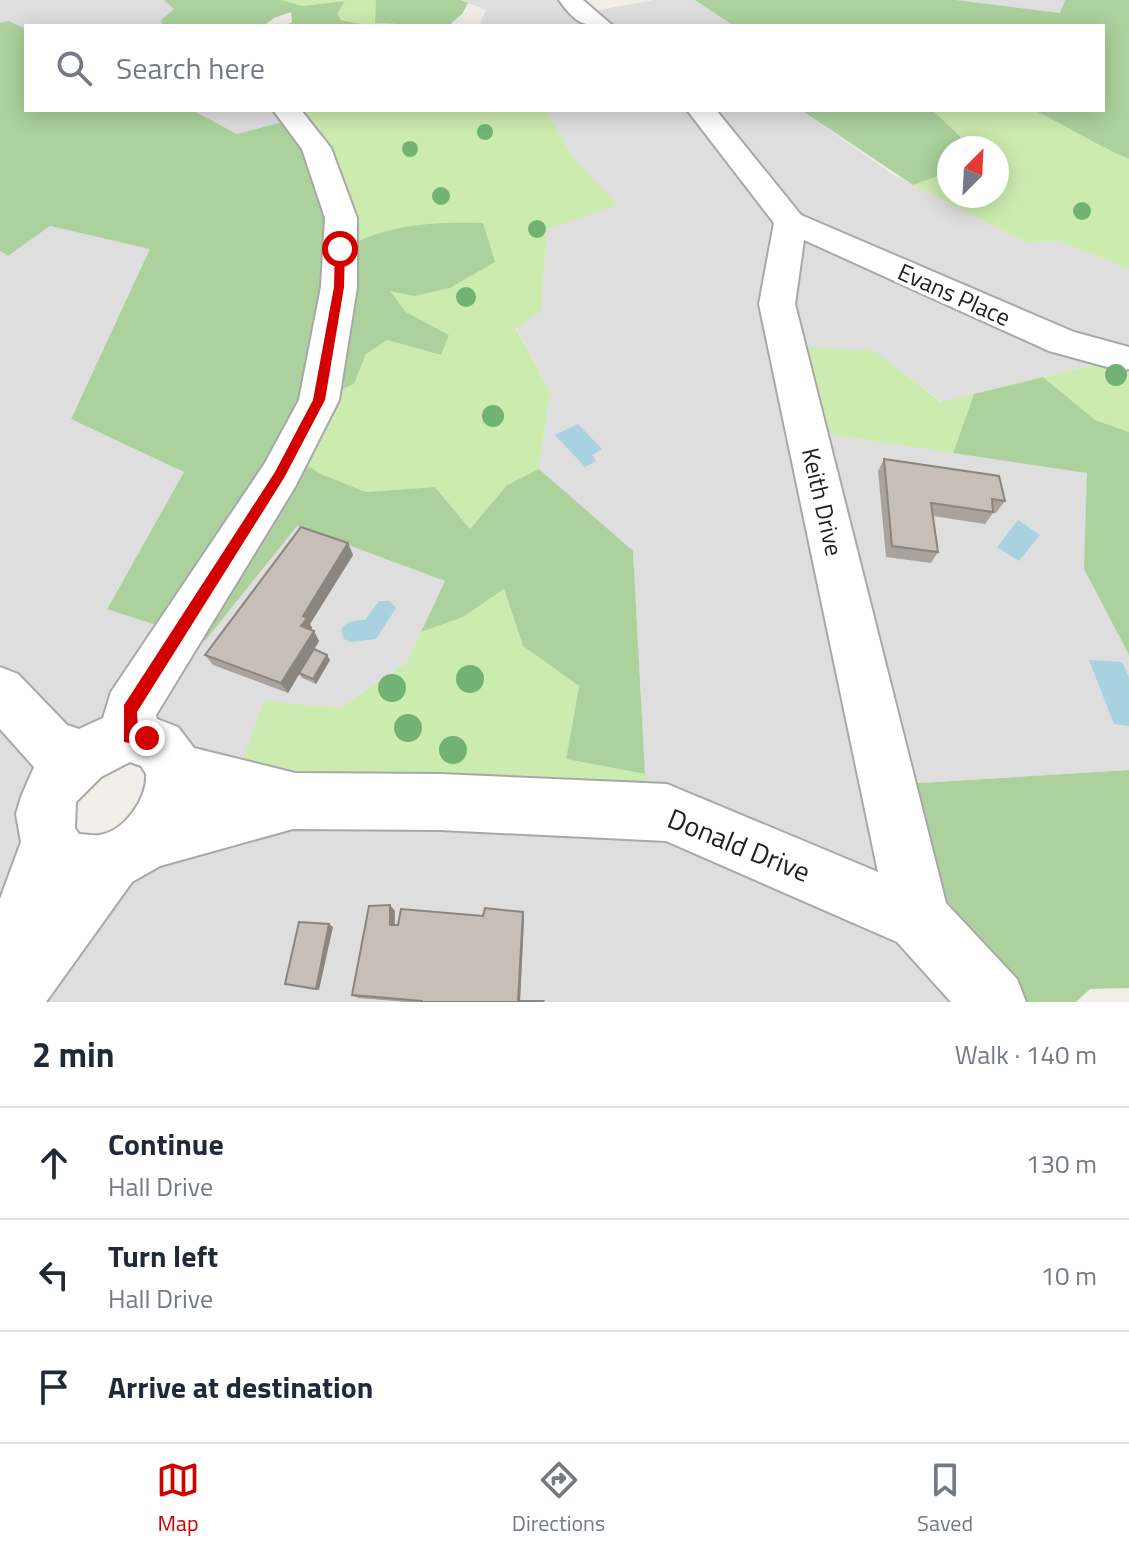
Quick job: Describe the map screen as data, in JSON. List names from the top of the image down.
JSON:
{
  "streets": {
    "street": ["Evans Place", "Keith Drive", "Donald Drive"]
  },
  "crossings": [
    ["Evans Place", "Keith Drive"],
    ["Keith Drive", "Donald Drive"]
  ],
  "north": "top right",
  "page": {
    "search": "Search here",
    "heading": ["2 min", "Walk · 140 m"],
    "list": [
      ["Continue", "Hall Drive", "130 m"],
      ["Turn left", "Hall Drive", "10 m"],
      "Arrive at destination"
    ],
    "nav": ["Map", "Directions", "Saved"]
  }
}
